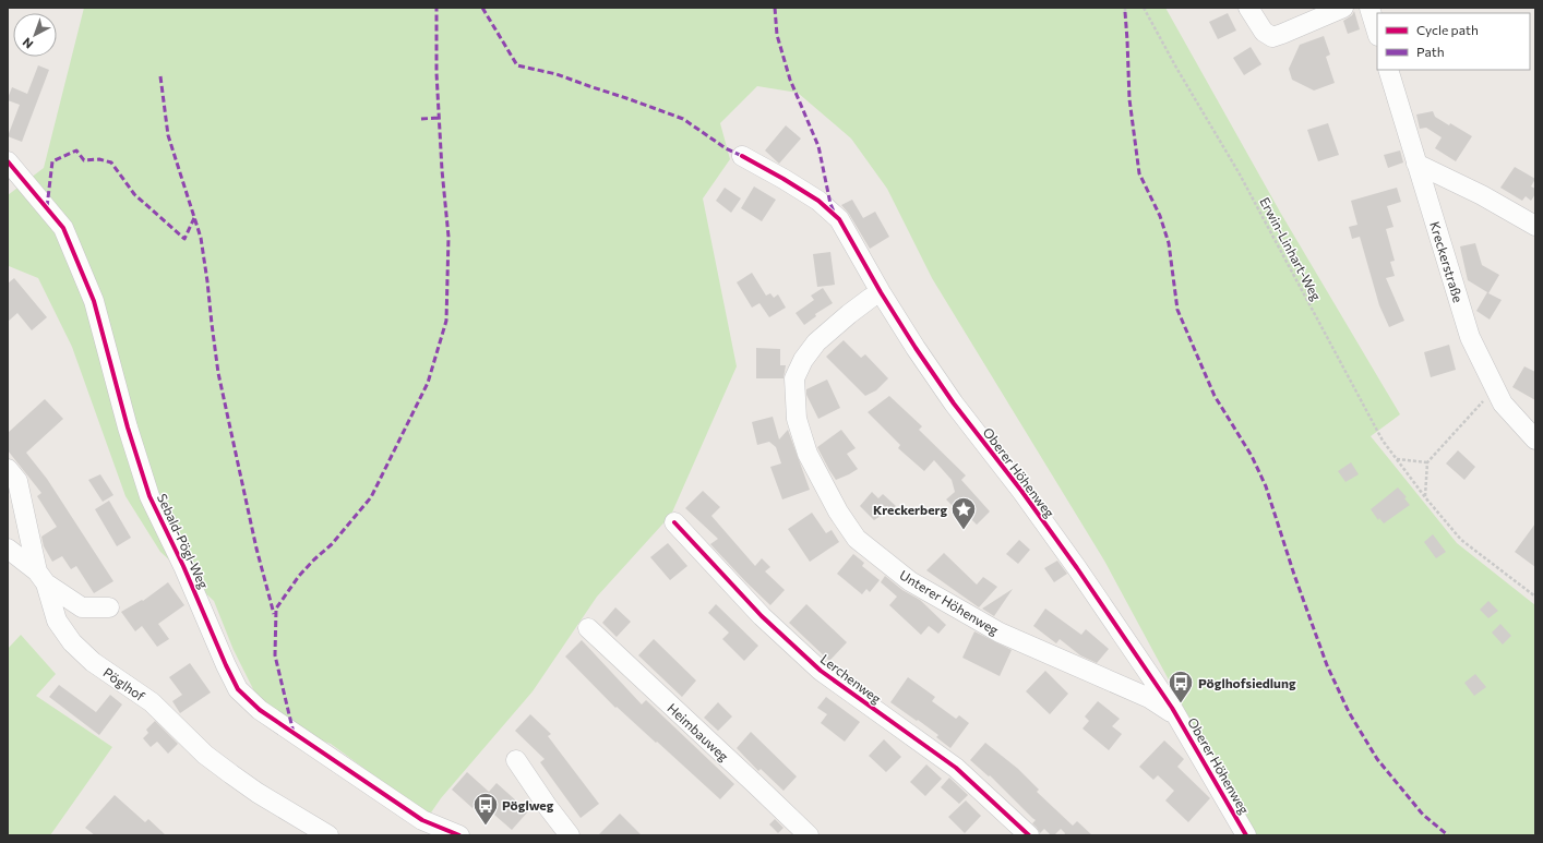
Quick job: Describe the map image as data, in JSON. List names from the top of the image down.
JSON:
{
  "streets": {
    "street": [
      "Kreckerstraße",
      "Oberer Höhenweg",
      "Sebald-Pögl-Weg",
      "Unterer Höhenweg",
      "Lerchenweg",
      "Pöglhof",
      "Heimbauweg"
    ],
    "path": ["Erwin-Linhart-Weg"]
  },
  "crossings": [
    ["Oberer Höhenweg", "Unterer Höhenweg"]
  ],
  "places": {
    "place": ["Kreckerberg"],
    "bus stop": ["Pöglhofsiedlung", "Pöglweg"]
  },
  "legend": ["Cycle path", "Path"],
  "north": "bottom left"
}
